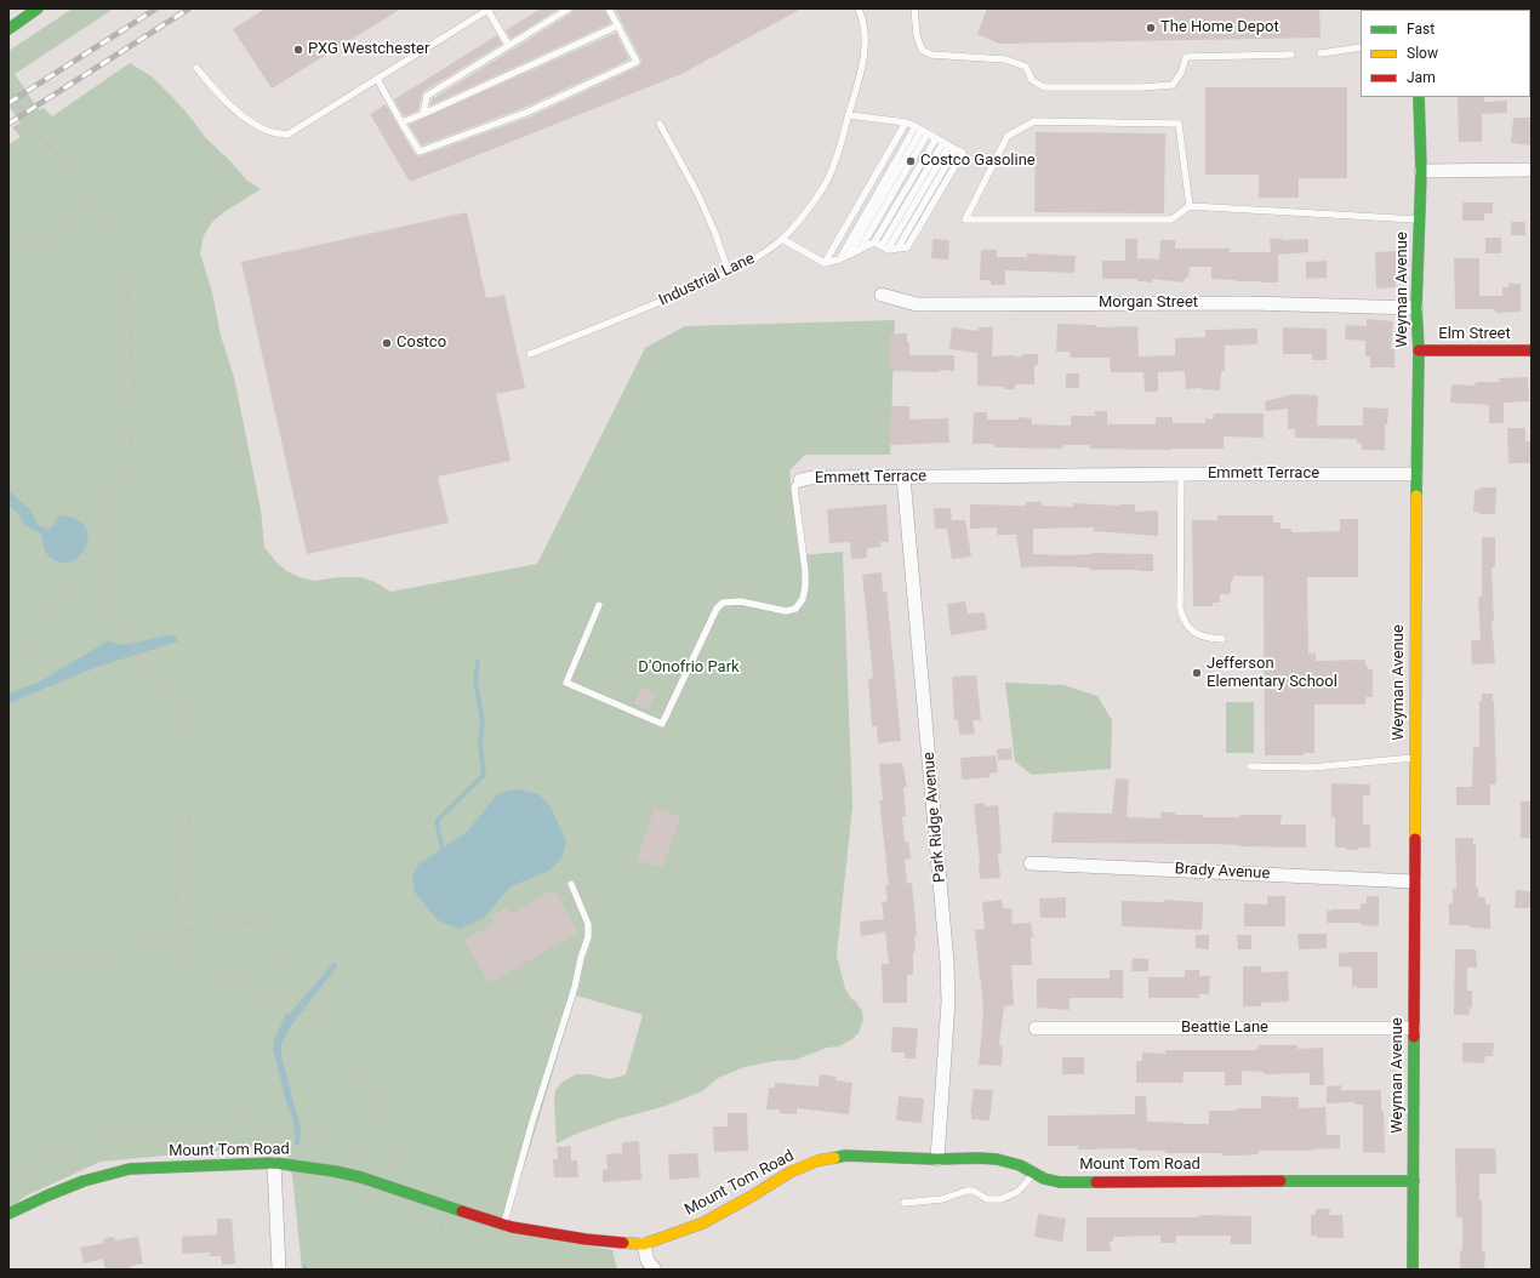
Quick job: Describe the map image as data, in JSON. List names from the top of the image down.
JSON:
{
  "streets": {
    "main road": ["Weyman Avenue", "Elm Street", "Mount Tom Road"],
    "street": [
      "Morgan Street",
      "Emmett Terrace",
      "Park Ridge Avenue",
      "Brady Avenue",
      "Beattie Lane"
    ],
    "lane": ["Industrial Lane"]
  },
  "crossings": [
    ["Weyman Avenue", "Morgan Street"],
    ["Weyman Avenue", "Elm Street"],
    ["Weyman Avenue", "Emmett Terrace"],
    ["Weyman Avenue", "Brady Avenue"],
    ["Weyman Avenue", "Beattie Lane"],
    ["Weyman Avenue", "Mount Tom Road"],
    ["Emmett Terrace", "Park Ridge Avenue"],
    ["Park Ridge Avenue", "Mount Tom Road"]
  ],
  "parks": ["D'Onofrio Park"],
  "places": [
    "The Home Depot",
    "PXG Westchester",
    "Costco Gasoline",
    "Costco",
    "Jefferson Elementary School"
  ],
  "legend": ["Fast", "Slow", "Jam"]
}
